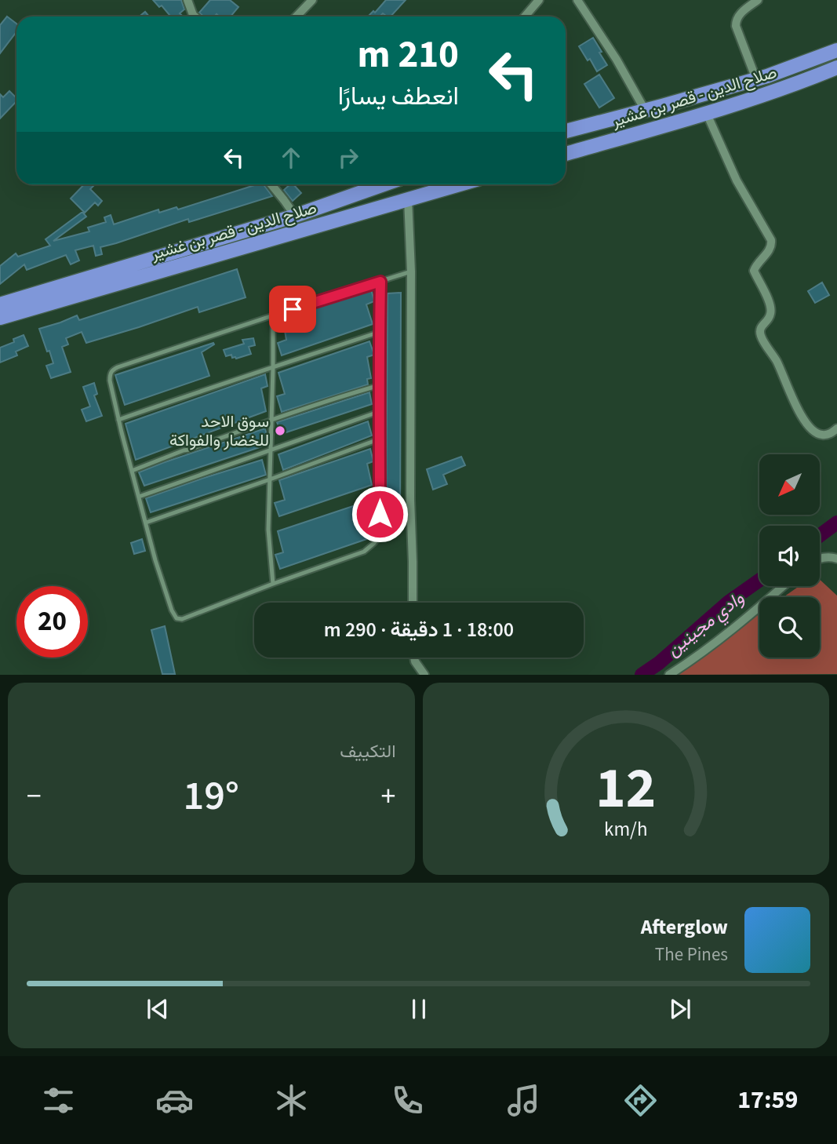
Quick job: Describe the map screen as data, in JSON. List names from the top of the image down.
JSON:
{
  "streets": {
    "highway": ["صلاح الدين - قصر بن غشير"]
  },
  "water": ["وادي مجينين"],
  "places": ["سوق الاحد للخضار والفواكة"],
  "north": "bottom left",
  "page": {
    "turn": ["210 m", "انعطف يسارًا"],
    "limit": "20",
    "trip": "18:00 · 1 دقيقة · 290 m",
    "tile": "التكييف",
    "heat": ["−", "19°", "+"],
    "song": ["Afterglow", "The Pines"],
    "tabs": "17:59",
    "gauge": ["12", "km/h"]
  }
}
